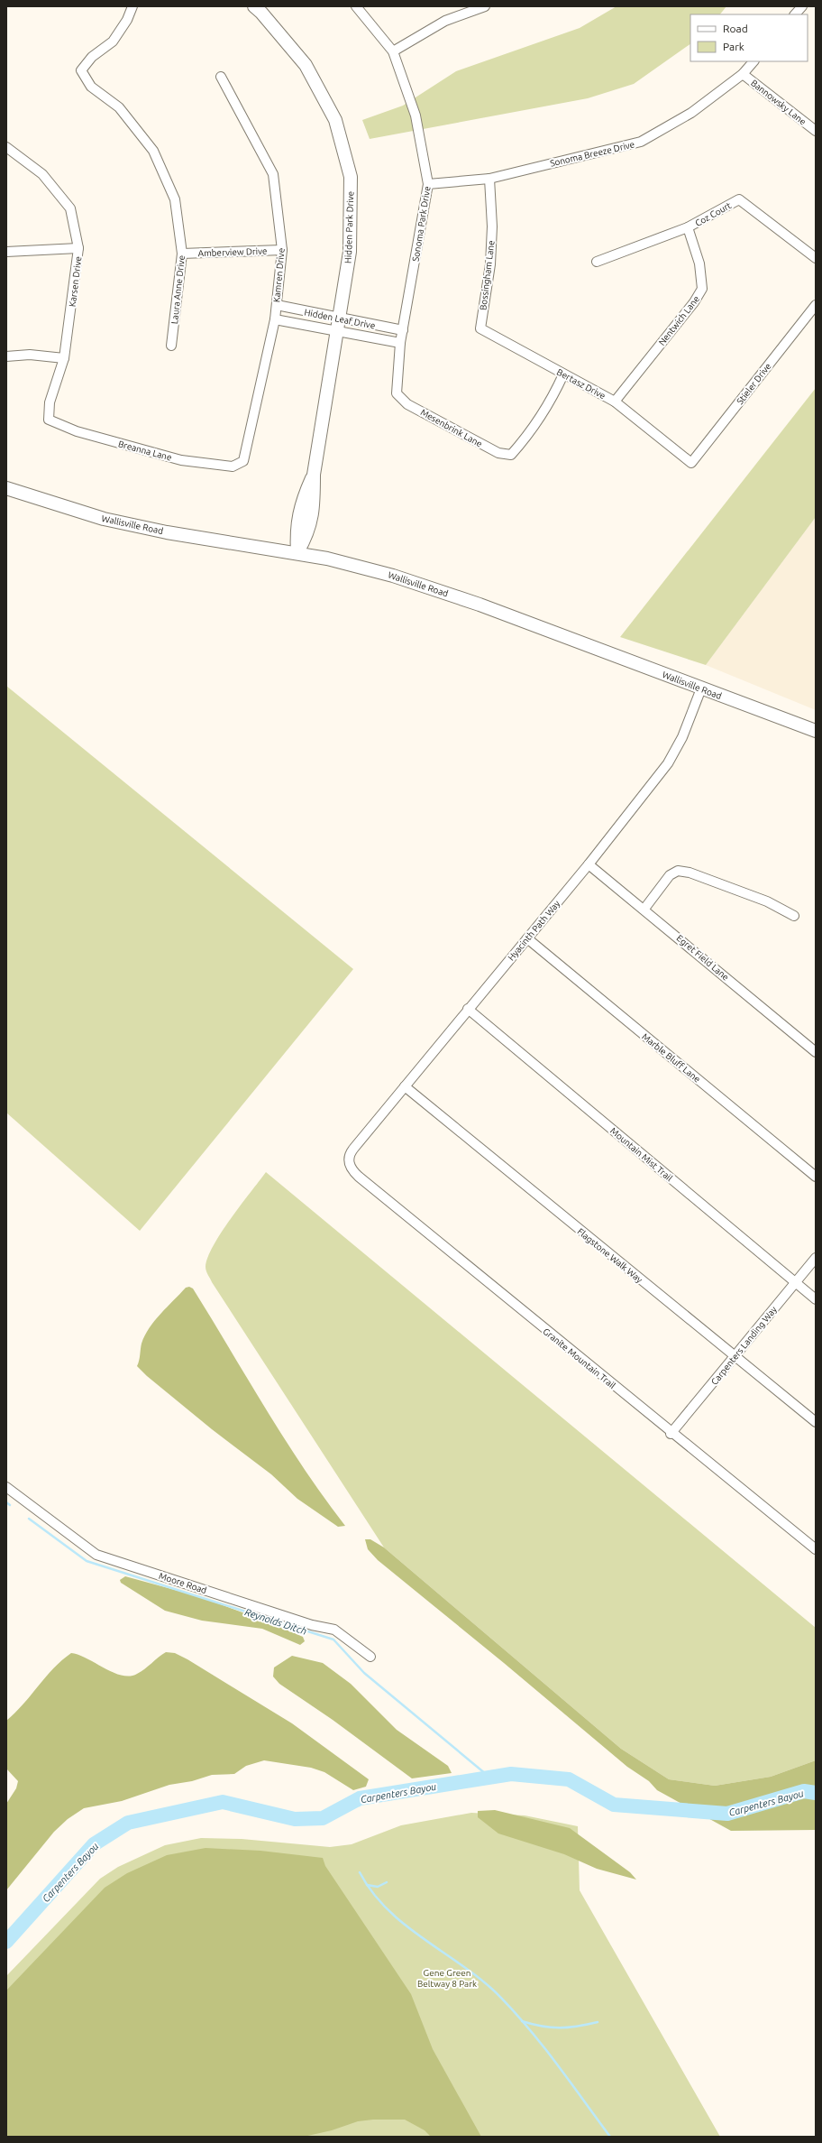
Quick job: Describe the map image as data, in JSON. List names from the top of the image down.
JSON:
{
  "streets": {
    "main road": ["Hidden Park Drive", "Wallisville Road"],
    "street": [
      "Bannowsky Lane",
      "Sonoma Breeze Drive",
      "Coz Court",
      "Sonoma Park Drive",
      "Amberview Drive",
      "Kamren Drive",
      "Bossingham Lane",
      "Karsen Drive",
      "Laura Anne Drive",
      "Hidden Leaf Drive",
      "Nentwich Lane",
      "Bertasz Drive",
      "Stieler Drive",
      "Mesenbrink Lane",
      "Breanna Lane",
      "Hyacinth Path Way",
      "Egret Field Lane",
      "Marble Bluff Lane",
      "Mountain Mist Trail",
      "Flagstone Walk Way",
      "Carpenters Landing Way",
      "Granite Mountain Trail",
      "Moore Road"
    ]
  },
  "crossings": [
    ["Bannowsky Lane", "Sonoma Breeze Drive"],
    ["Sonoma Breeze Drive", "Sonoma Park Drive"],
    ["Sonoma Breeze Drive", "Bossingham Lane"],
    ["Coz Court", "Nentwich Lane"],
    ["Sonoma Park Drive", "Hidden Leaf Drive"],
    ["Sonoma Park Drive", "Mesenbrink Lane"],
    ["Hidden Park Drive", "Hidden Leaf Drive"],
    ["Hidden Park Drive", "Wallisville Road"],
    ["Amberview Drive", "Kamren Drive"],
    ["Amberview Drive", "Laura Anne Drive"],
    ["Kamren Drive", "Hidden Leaf Drive"],
    ["Kamren Drive", "Breanna Lane"],
    ["Bossingham Lane", "Bertasz Drive"],
    ["Karsen Drive", "Breanna Lane"],
    ["Nentwich Lane", "Bertasz Drive"],
    ["Bertasz Drive", "Stieler Drive"],
    ["Bertasz Drive", "Mesenbrink Lane"],
    ["Wallisville Road", "Hyacinth Path Way"],
    ["Hyacinth Path Way", "Egret Field Lane"],
    ["Hyacinth Path Way", "Marble Bluff Lane"],
    ["Hyacinth Path Way", "Mountain Mist Trail"],
    ["Hyacinth Path Way", "Flagstone Walk Way"],
    ["Hyacinth Path Way", "Granite Mountain Trail"],
    ["Mountain Mist Trail", "Carpenters Landing Way"],
    ["Flagstone Walk Way", "Carpenters Landing Way"],
    ["Carpenters Landing Way", "Granite Mountain Trail"]
  ],
  "water": ["Reynolds Ditch", "Carpenters Bayou"],
  "parks": ["Gene Green Beltway 8 Park"],
  "legend": ["Road", "Park"]
}
